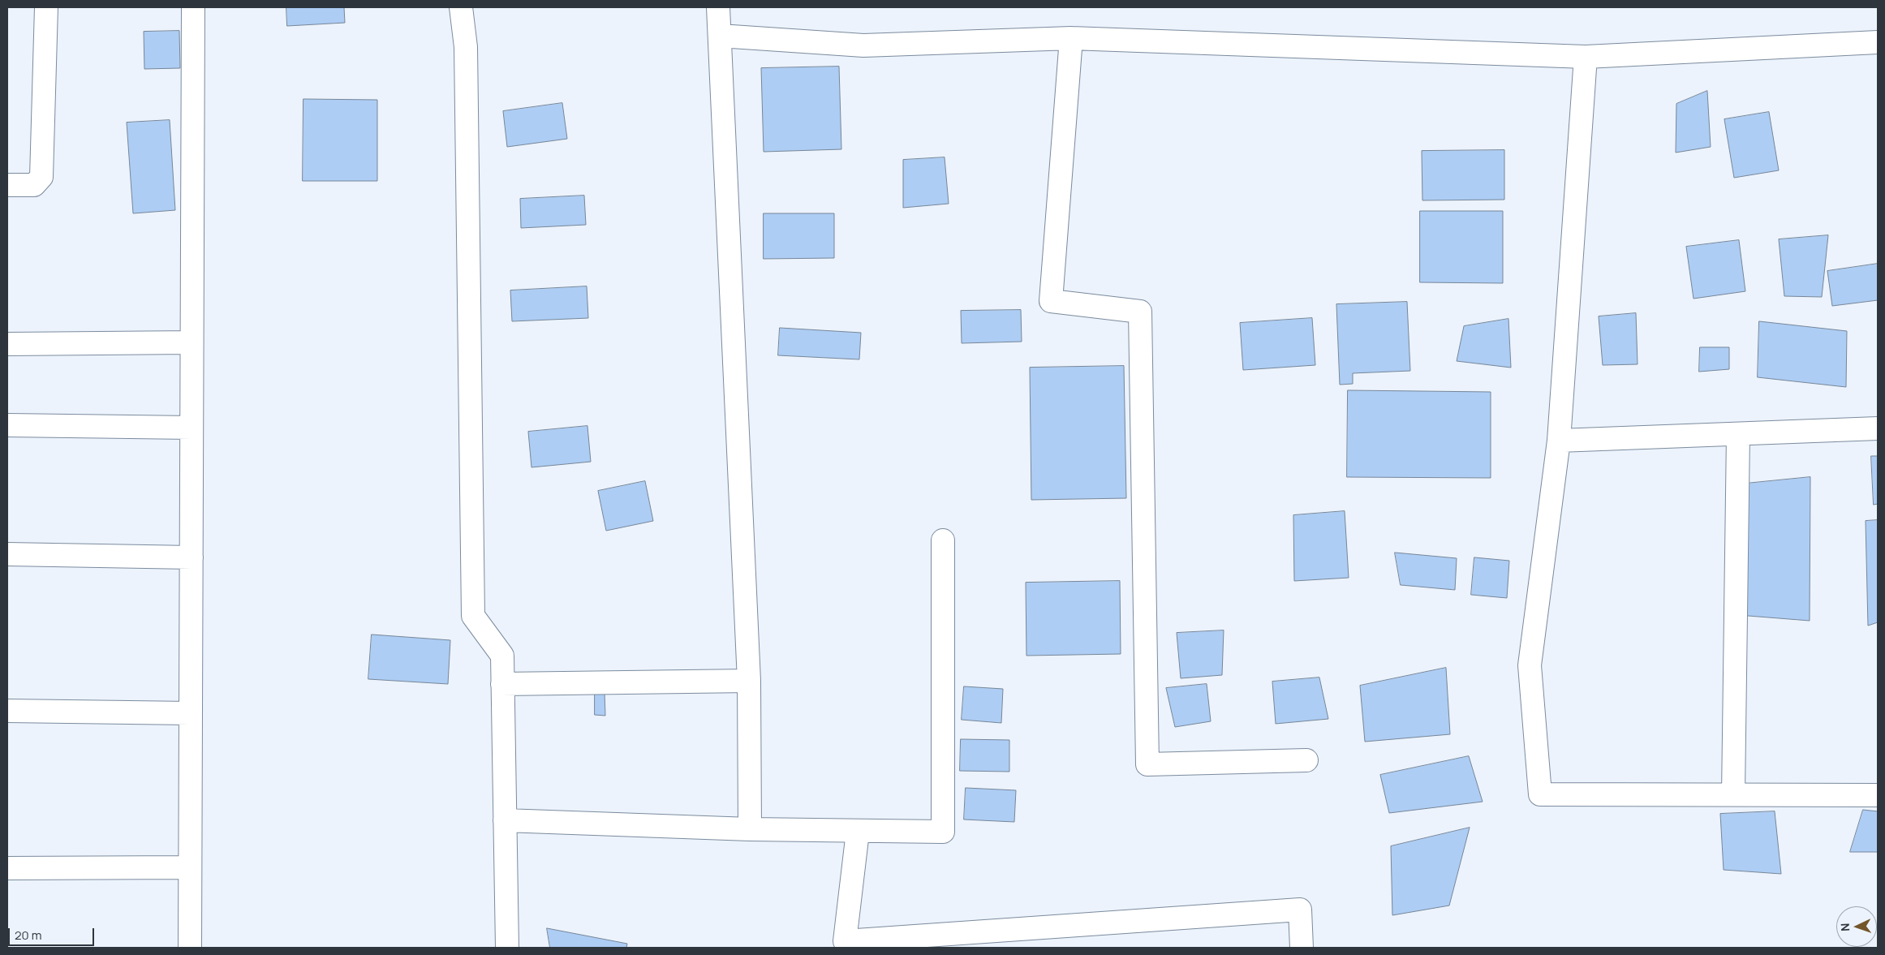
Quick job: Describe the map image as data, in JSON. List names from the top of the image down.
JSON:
{
  "scale_bar": "20 m",
  "north": "left"
}
